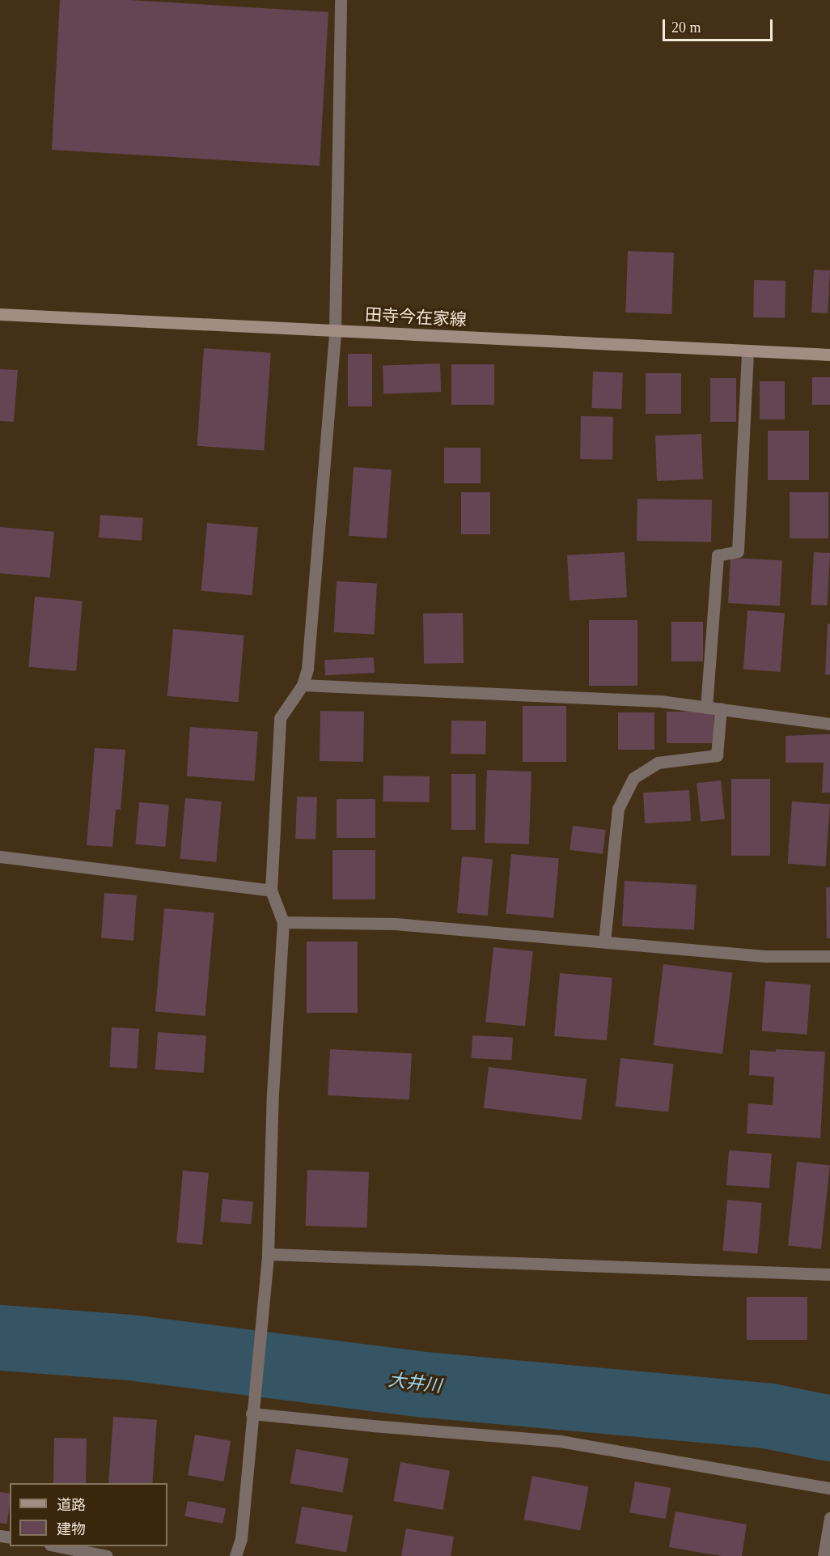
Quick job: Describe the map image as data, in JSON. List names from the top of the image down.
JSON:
{
  "streets": {
    "main road": ["田寺今在家線"]
  },
  "water": ["大井川"],
  "legend": ["道路", "建物"],
  "scale_bar": "20 m"
}
